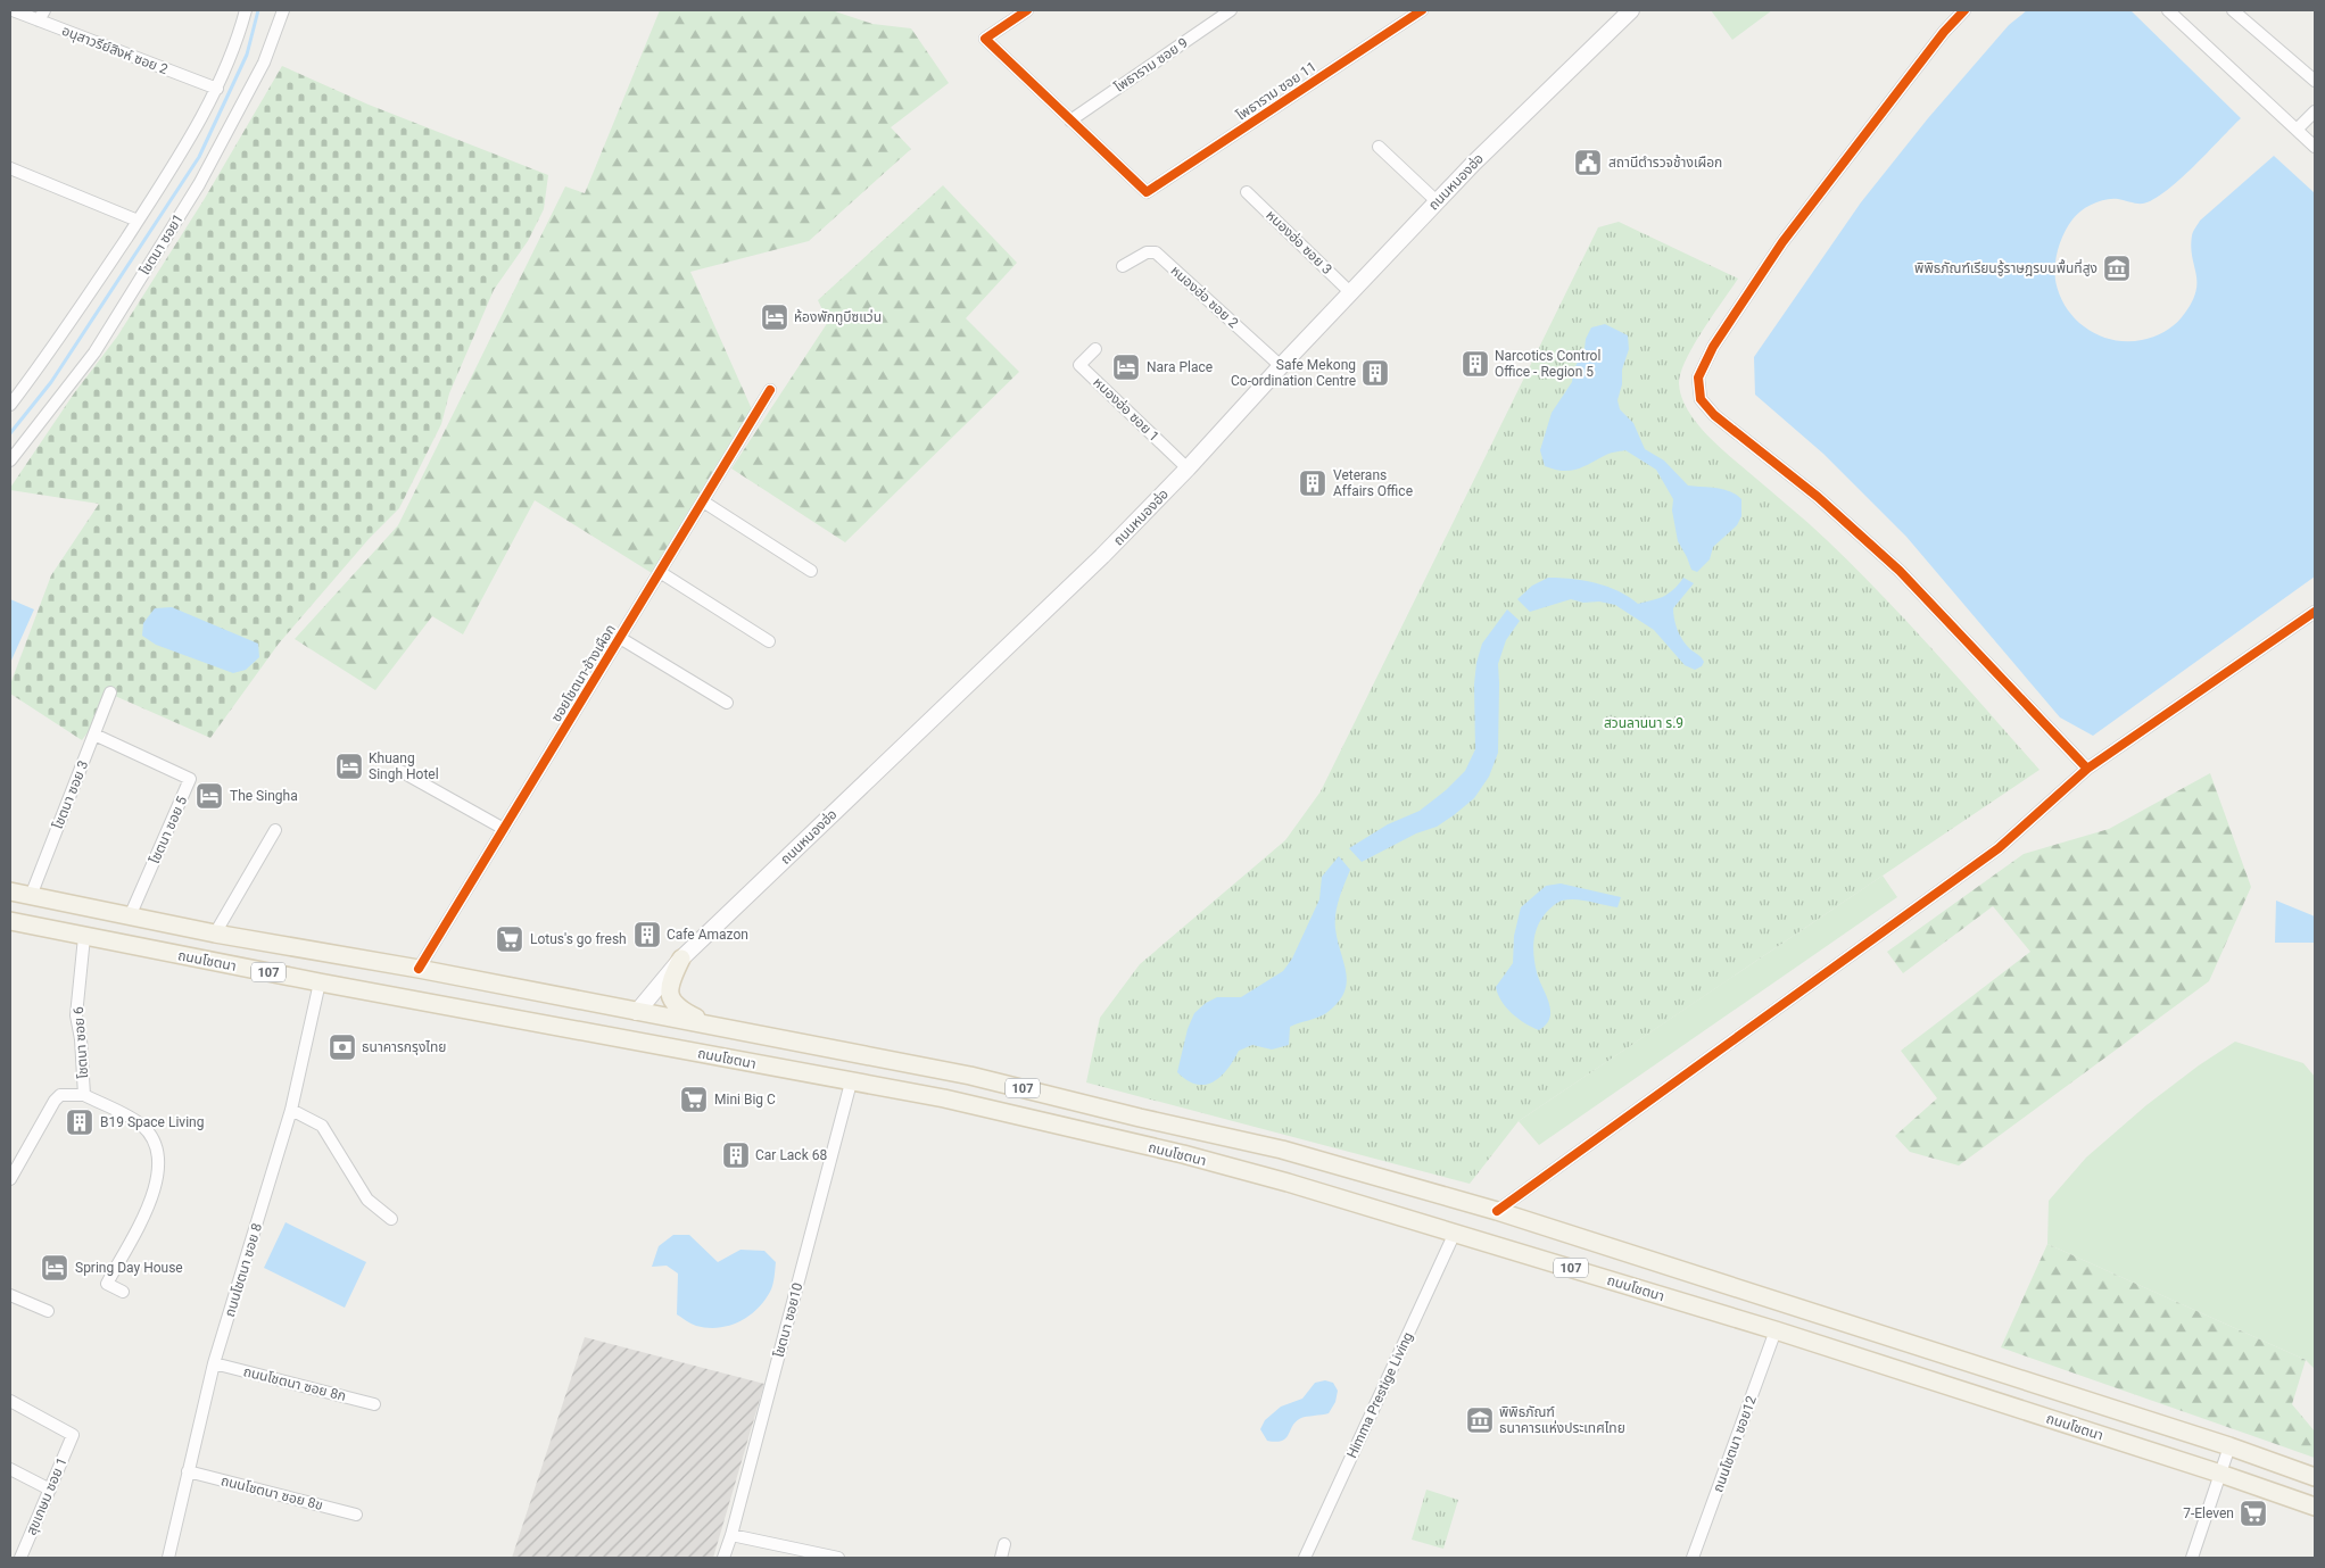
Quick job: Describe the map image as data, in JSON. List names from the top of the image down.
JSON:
{
  "streets": {
    "main road": ["ถนนหนองฮ่อ", "ถนนโชตนา", "107"],
    "street": [
      "อนุสาวรีย์สิงห์ ซอย 2",
      "โพธาราม ซอย 9",
      "โพธาราม ซอย 11",
      "หนองฮ่อ ซอย 3",
      "โชตนา ซอย1",
      "หนองฮ่อ ซอย 2",
      "หนองฮ่อ ซอย 1",
      "ซอยโชตนา-ช้างเผือก",
      "โชตนา ซอย 3",
      "โชตนา ซอย 5",
      "โชตนา ซอย 6",
      "ถนนโชตนา ซอย 8",
      "โชตนา ซอย10",
      "ถนนโชตนา ซอย 8ก",
      "Himma Prestige Living",
      "ถนนโชตนา ซอย12",
      "ถนนโชตนา ซอย 8ข",
      "สุขเกษม ซอย 1"
    ]
  },
  "crossings": [
    ["โพธาราม ซอย 9", "โพธาราม ซอย 11"],
    ["ถนนหนองฮ่อ", "หนองฮ่อ ซอย 3"],
    ["ถนนหนองฮ่อ", "หนองฮ่อ ซอย 2"],
    ["ถนนหนองฮ่อ", "หนองฮ่อ ซอย 1"],
    ["ถนนหนองฮ่อ", "ถนนโชตนา"],
    ["ซอยโชตนา-ช้างเผือก", "ถนนโชตนา"],
    ["โชตนา ซอย 3", "โชตนา ซอย 5"],
    ["โชตนา ซอย 3", "ถนนโชตนา"],
    ["โชตนา ซอย 5", "ถนนโชตนา"],
    ["ถนนโชตนา", "โชตนา ซอย 6"],
    ["ถนนโชตนา", "ถนนโชตนา ซอย 8"],
    ["ถนนโชตนา", "โชตนา ซอย10"],
    ["ถนนโชตนา", "Himma Prestige Living"],
    ["ถนนโชตนา", "ถนนโชตนา ซอย12"],
    ["ถนนโชตนา ซอย 8", "ถนนโชตนา ซอย 8ก"],
    ["ถนนโชตนา ซอย 8", "ถนนโชตนา ซอย 8ข"]
  ],
  "parks": ["สวนลานนา ร.9"],
  "places": {
    "public building": ["สถานีตำรวจช้างเผือก"],
    "museum": ["พิพิธภัณฑ์เรียนรู้ราษฎรบนพื้นที่สูง", "พิพิธภัณฑ์ ธนาคารแห่งประเทศไทย"],
    "hotel": [
      "ห้องพักทูบีซแว่น",
      "Nara Place",
      "Khuang Singh Hotel",
      "The Singha",
      "Spring Day House"
    ],
    "building": [
      "Narcotics Control Office - Region 5",
      "Safe Mekong Co-ordination Centre",
      "Veterans Affairs Office",
      "Cafe Amazon",
      "B19 Space Living",
      "Car Lack 68"
    ],
    "supermarket": ["Lotus's go fresh", "Mini Big C", "7-Eleven"],
    "bank": ["ธนาคารกรุงไทย"]
  }
}
